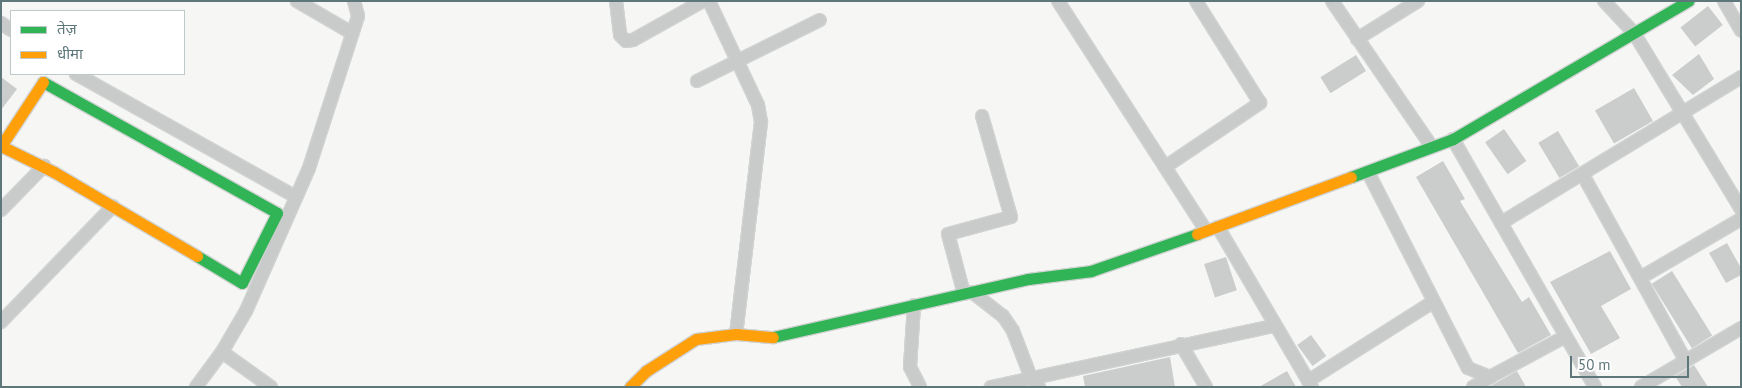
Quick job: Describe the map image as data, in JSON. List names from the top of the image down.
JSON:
{
  "legend": ["तेज़", "धीमा"],
  "scale_bar": "50 m"
}
